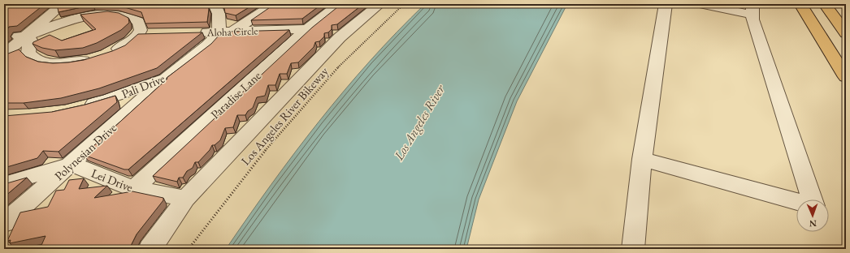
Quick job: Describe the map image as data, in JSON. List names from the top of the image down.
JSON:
{
  "streets": {
    "lane": [
      "Aloha Circle",
      "Pali Drive",
      "Paradise Lane",
      "Polynesian Drive",
      "Lei Drive"
    ],
    "path": ["Los Angeles River Bikeway"]
  },
  "crossings": [
    ["Aloha Circle", "Pali Drive"],
    ["Aloha Circle", "Paradise Lane"],
    ["Pali Drive", "Polynesian Drive"],
    ["Paradise Lane", "Lei Drive"],
    ["Polynesian Drive", "Lei Drive"]
  ],
  "water": ["Los Angeles River"],
  "north": "bottom"
}
